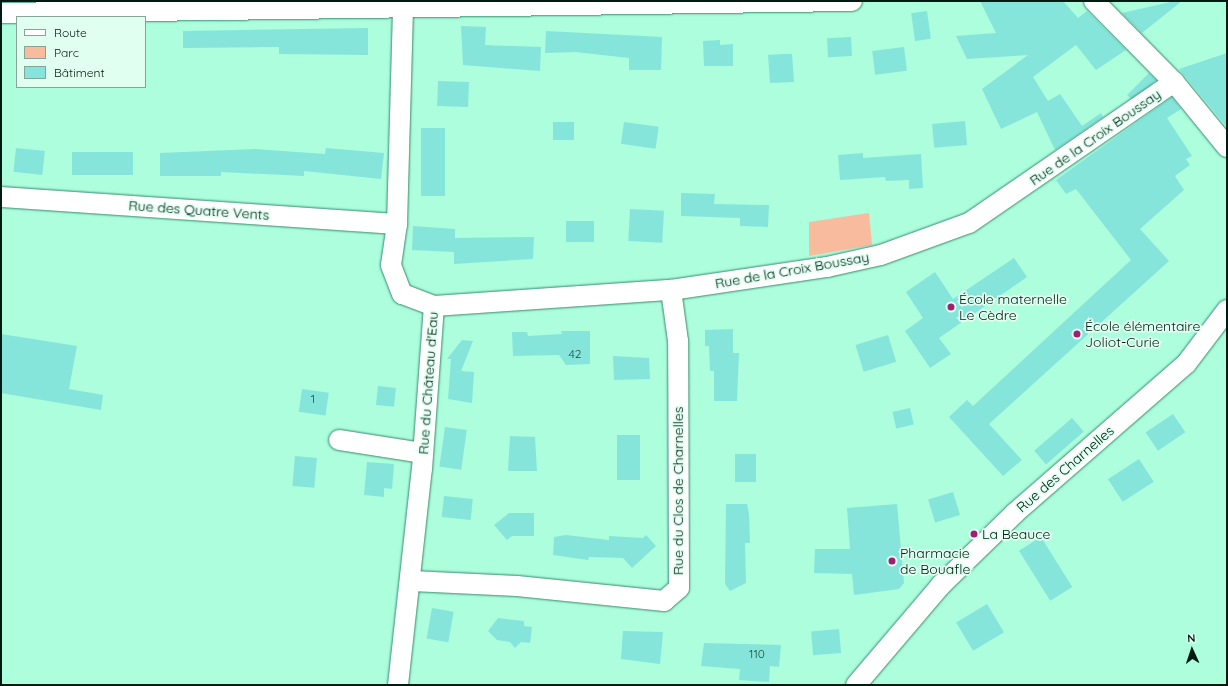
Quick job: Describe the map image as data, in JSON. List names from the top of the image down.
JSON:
{
  "streets": {
    "street": [
      "Rue de la Croix Boussay",
      "Rue des Quatre Vents",
      "Rue du Château d'Eau",
      "Rue des Charnelles",
      "Rue du Clos de Charnelles"
    ]
  },
  "crossings": [
    ["Rue de la Croix Boussay", "Rue du Château d'Eau"],
    ["Rue de la Croix Boussay", "Rue du Clos de Charnelles"],
    ["Rue des Quatre Vents", "Rue du Château d'Eau"],
    ["Rue du Château d'Eau", "Rue du Clos de Charnelles"]
  ],
  "places": [
    "École maternelle Le Cèdre",
    "École élémentaire Joliot-Curie",
    "La Beauce",
    "Pharmacie de Bouafle"
  ],
  "house_numbers": ["42", "1", "110"],
  "legend": ["Route", "Parc", "Bâtiment"],
  "north": "top"
}
